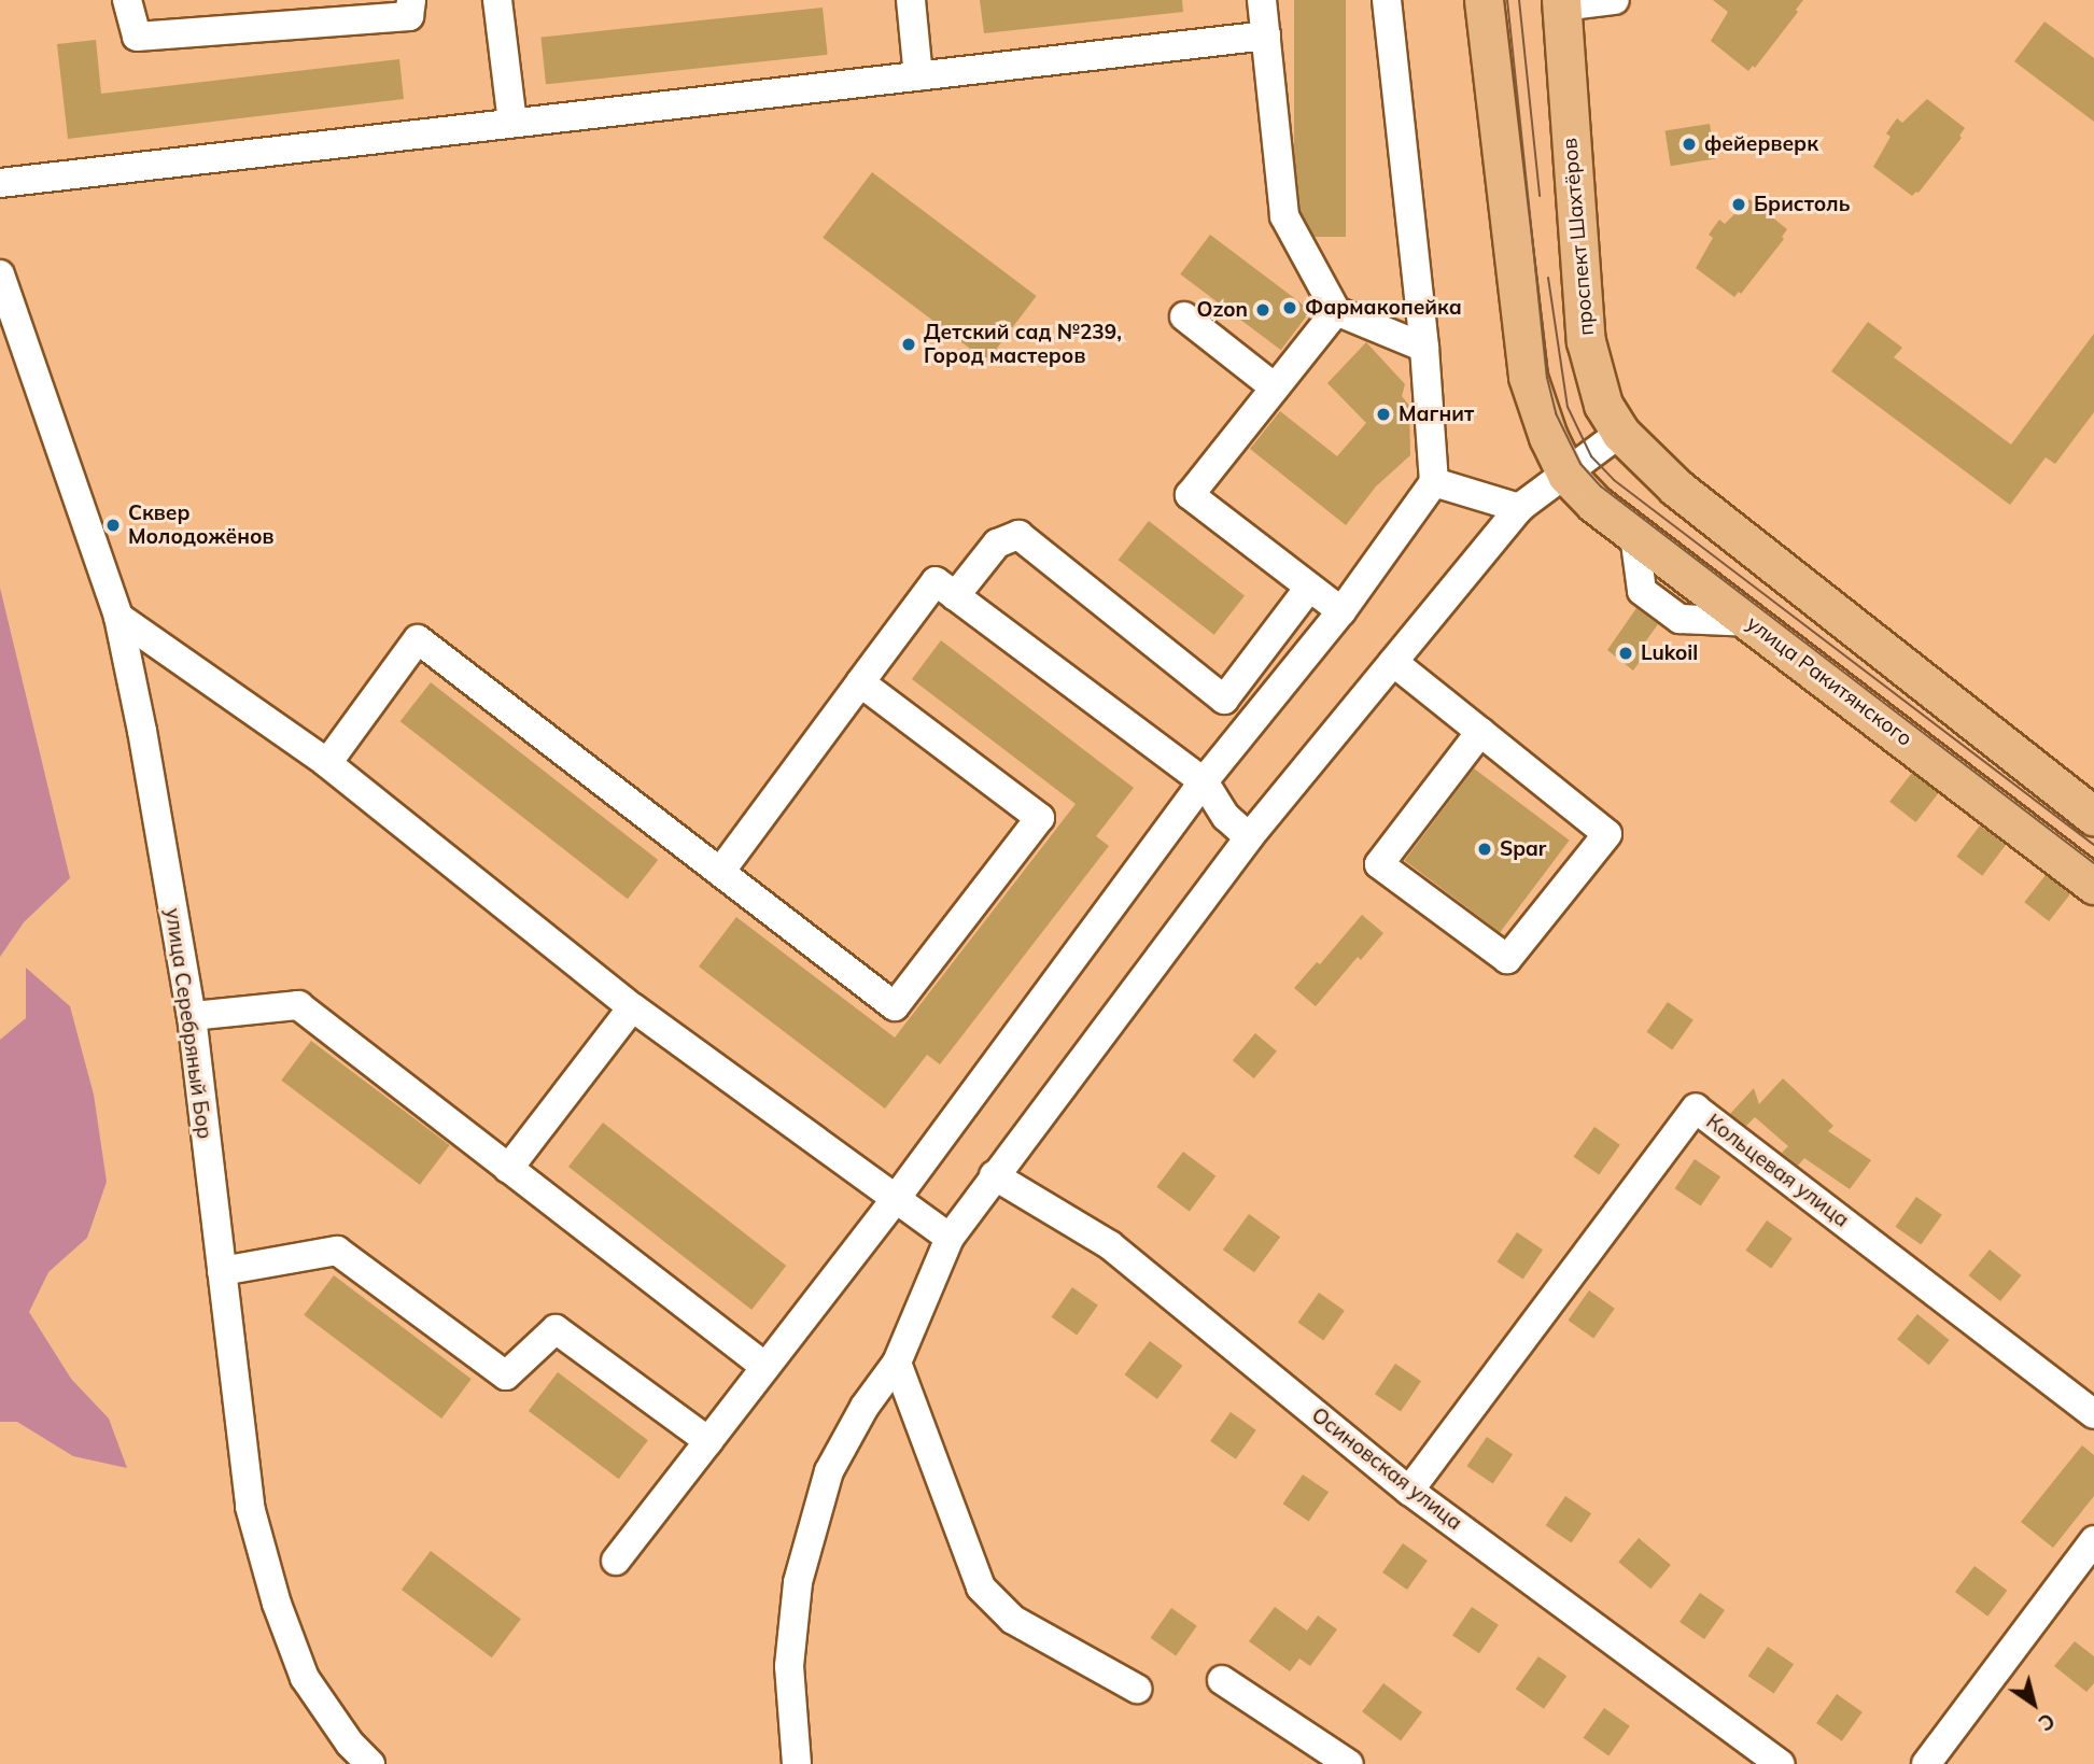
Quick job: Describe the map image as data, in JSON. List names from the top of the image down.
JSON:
{
  "streets": {
    "main road": ["проспект Шахтёров", "улица Ракитянского"],
    "street": ["улица Серебряный Бор", "Кольцевая улица", "Осиновская улица"]
  },
  "crossings": [
    ["Кольцевая улица", "Осиновская улица"]
  ],
  "places": [
    "фейерверк",
    "Бристоль",
    "Фармакопейка",
    "Ozon",
    "Детский сад №239, Город мастеров",
    "Магнит",
    "Сквер Молодожёнов",
    "Lukoil",
    "Spar"
  ],
  "north": "bottom right"
}
